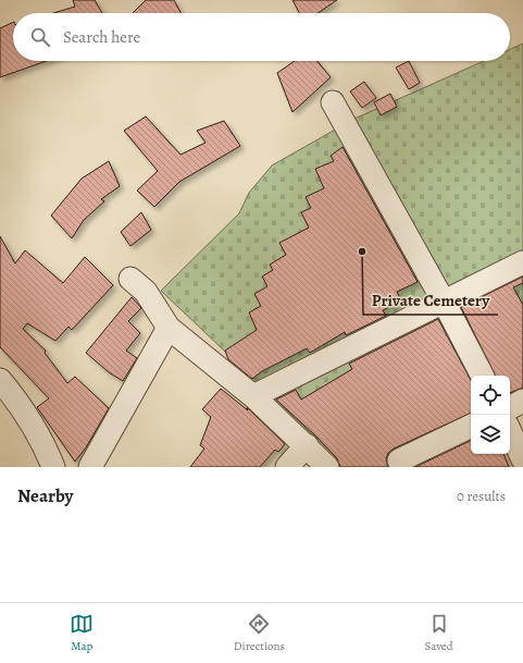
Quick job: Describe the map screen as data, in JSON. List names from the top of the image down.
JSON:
{
  "places": ["Private Cemetery"],
  "page": {
    "search": "Search here",
    "heading": ["Nearby", "0 results"],
    "nav": ["Map", "Directions", "Saved"]
  }
}
